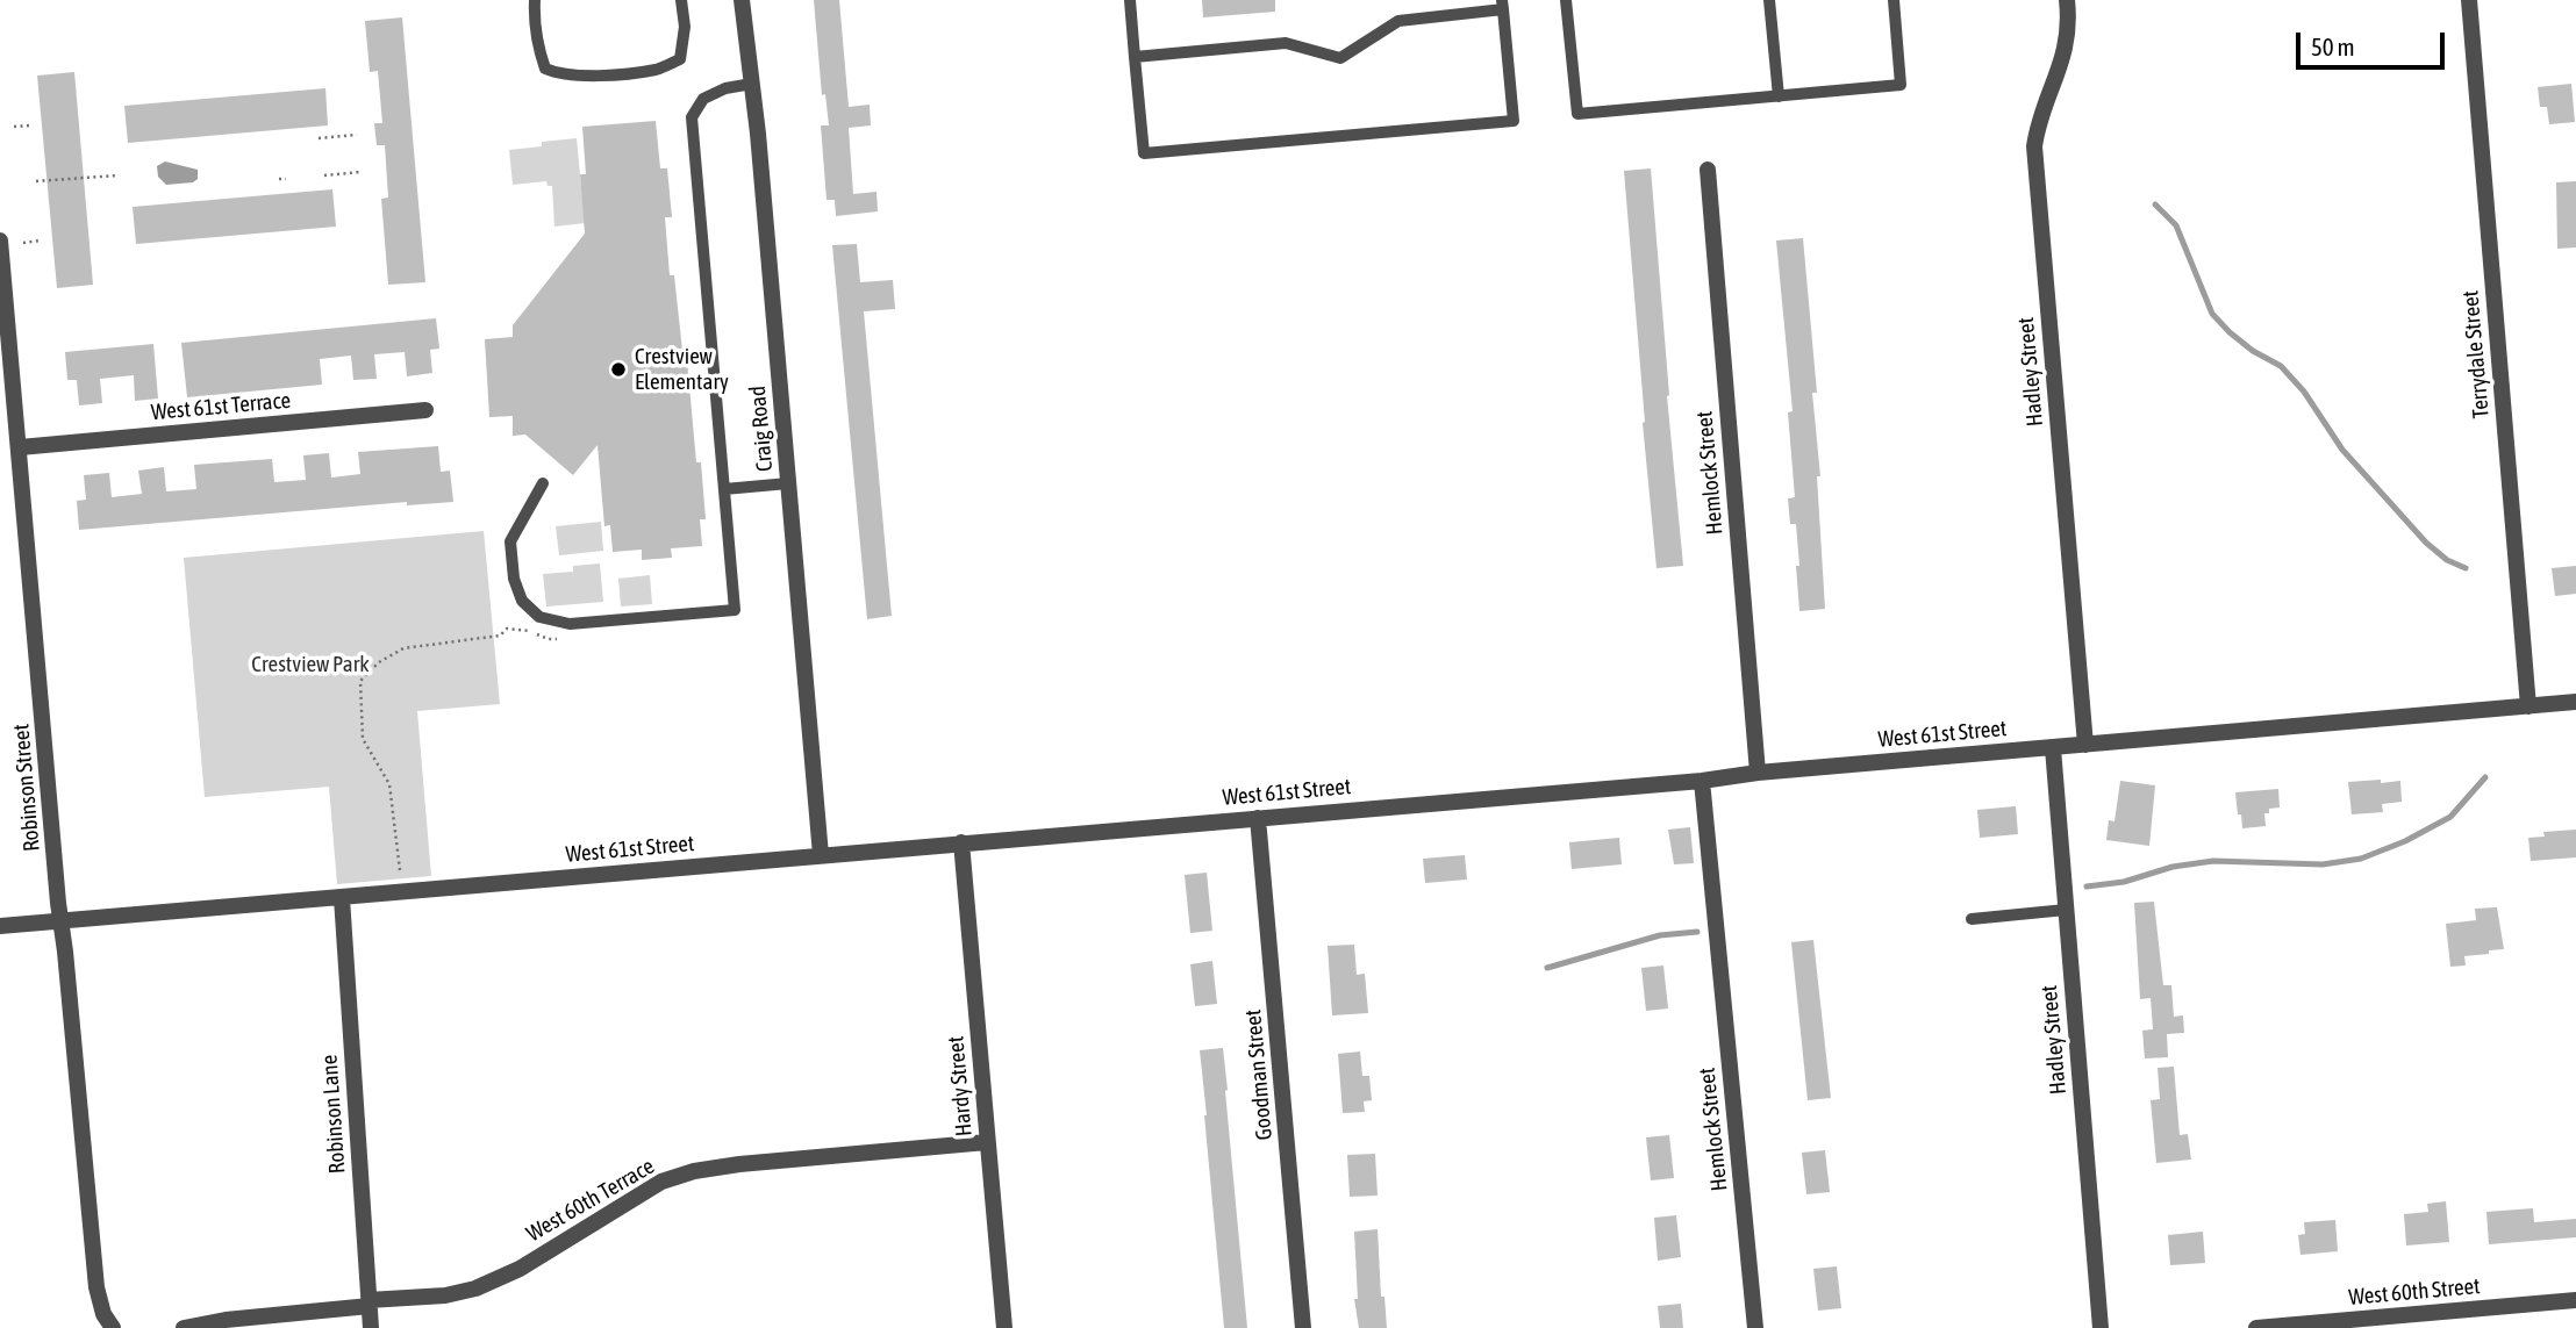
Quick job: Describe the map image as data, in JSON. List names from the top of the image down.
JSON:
{
  "streets": {
    "street": [
      "Terrydale Street",
      "Hadley Street",
      "West 61st Terrace",
      "Craig Road",
      "Hemlock Street",
      "West 61st Street",
      "Robinson Street",
      "Goodman Street",
      "Hardy Street",
      "Robinson Lane",
      "West 60th Terrace",
      "West 60th Street"
    ]
  },
  "crossings": [
    ["Terrydale Street", "West 61st Street"],
    ["Hadley Street", "West 61st Street"],
    ["West 61st Terrace", "Robinson Street"],
    ["Craig Road", "West 61st Street"],
    ["Hemlock Street", "West 61st Street"],
    ["West 61st Street", "Robinson Street"],
    ["West 61st Street", "Goodman Street"],
    ["West 61st Street", "Hardy Street"],
    ["West 61st Street", "Robinson Lane"],
    ["Hardy Street", "West 60th Terrace"],
    ["Robinson Lane", "West 60th Terrace"]
  ],
  "parks": ["Crestview Park"],
  "places": ["Crestview Elementary"],
  "scale_bar": "50 m"
}
